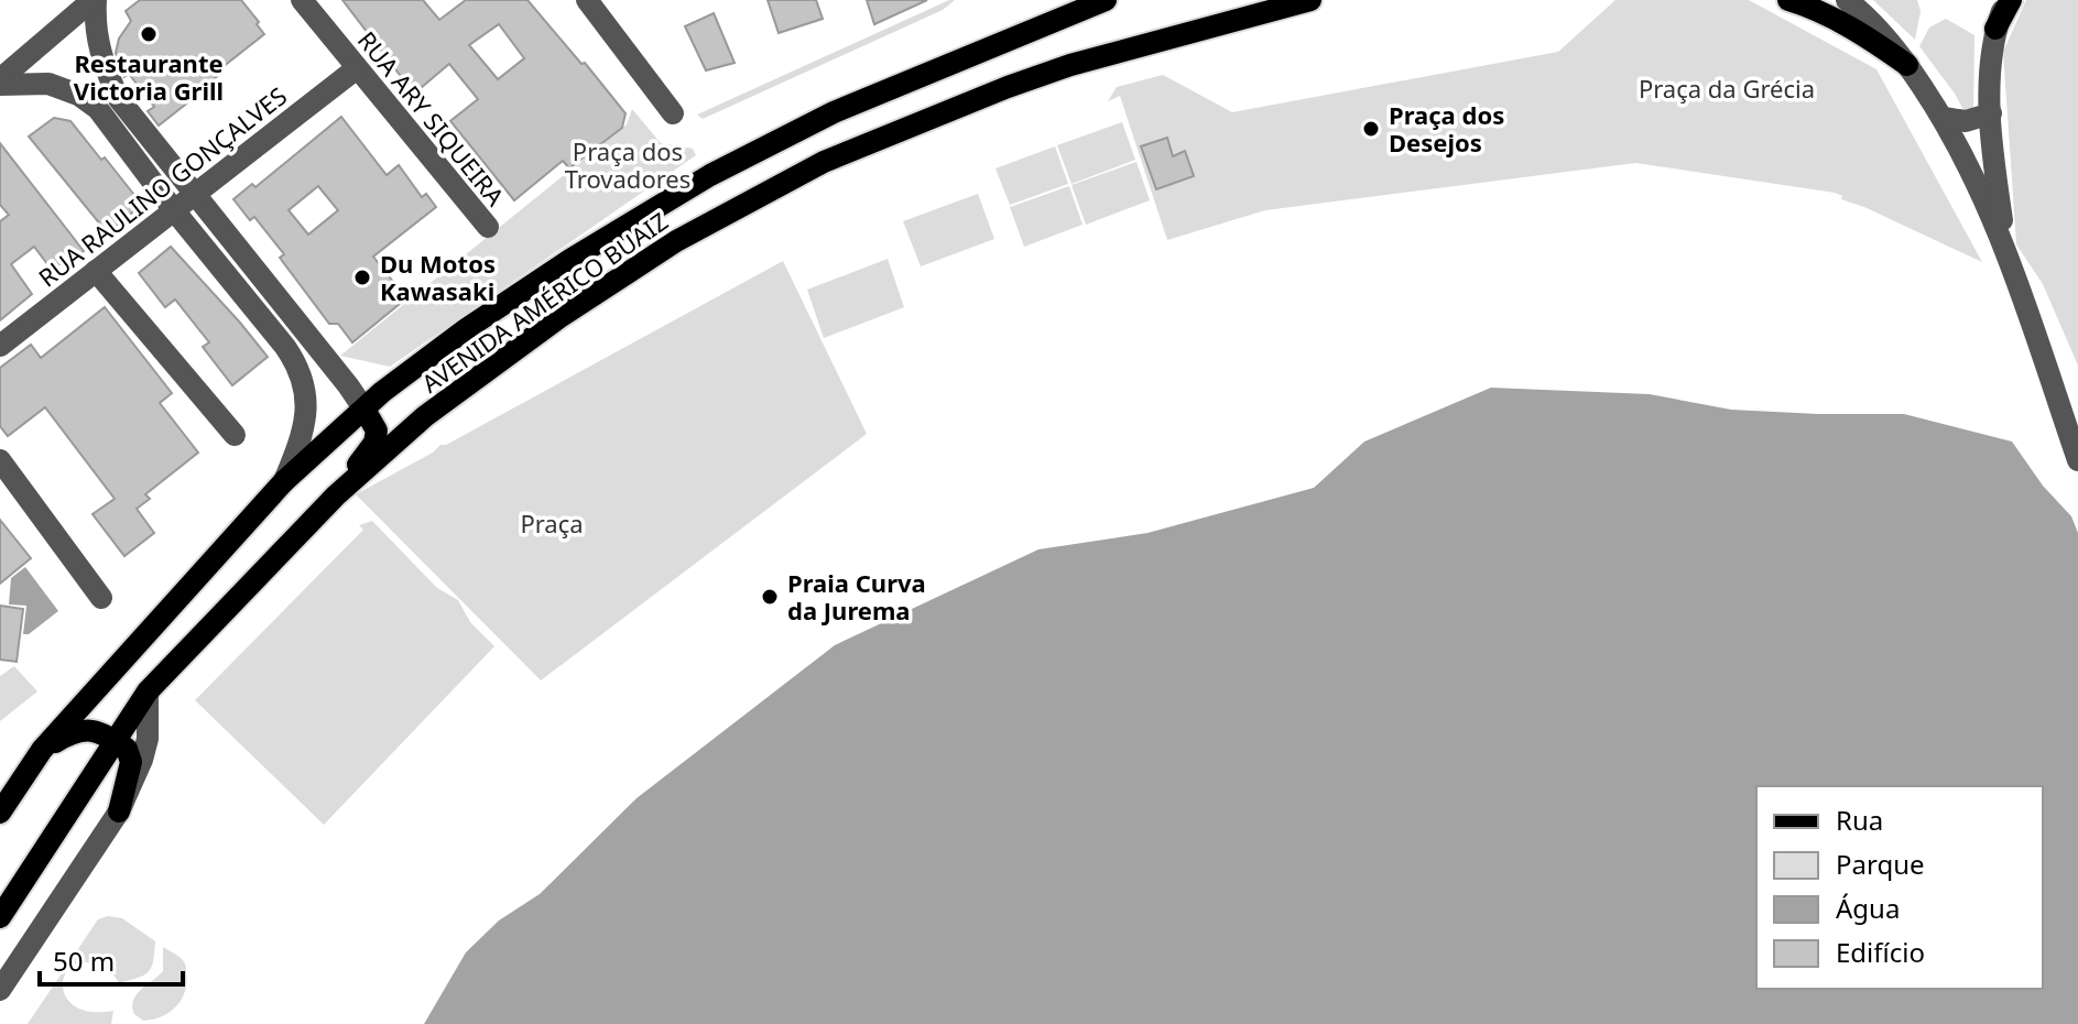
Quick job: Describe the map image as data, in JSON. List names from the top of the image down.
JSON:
{
  "streets": {
    "main road": ["AVENIDA AMÉRICO BUAIZ"],
    "street": ["RUA ARY SIQUEIRA", "RUA RAULINO GONÇALVES"]
  },
  "crossings": [
    ["RUA ARY SIQUEIRA", "RUA RAULINO GONÇALVES"]
  ],
  "parks": ["Praça da Grécia", "Praça dos Trovadores", "Praça"],
  "places": [
    "Restaurante Victoria Grill",
    "Praça dos Desejos",
    "Du Motos Kawasaki",
    "Praia Curva da Jurema"
  ],
  "legend": [
    "Rua",
    "Parque",
    "Água",
    "Edifício"
  ],
  "scale_bar": "50 m"
}
